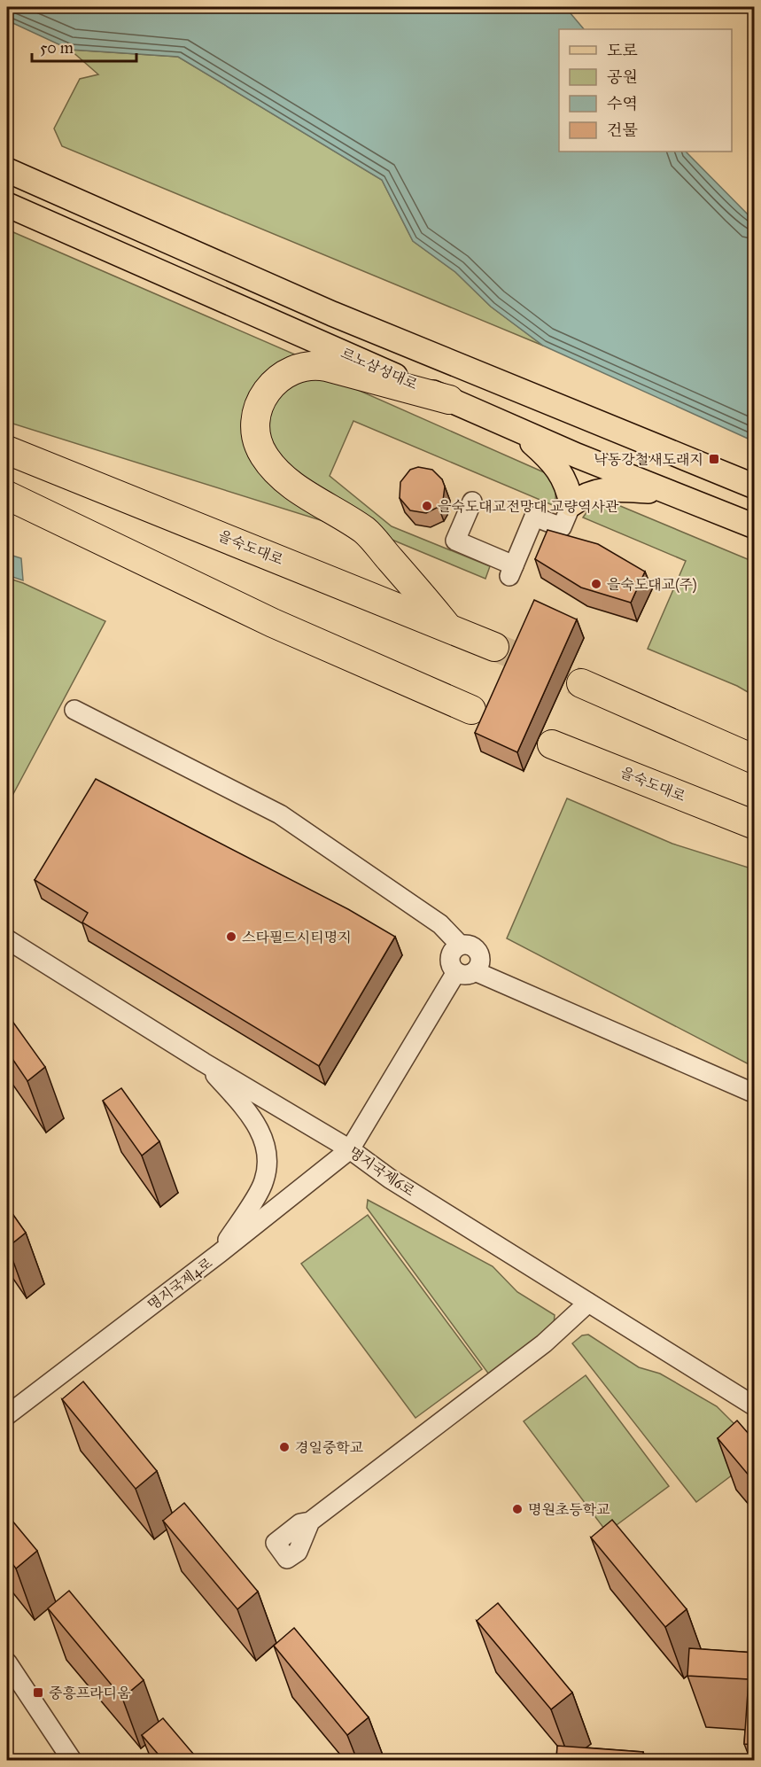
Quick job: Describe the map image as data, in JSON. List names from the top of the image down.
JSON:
{
  "streets": {
    "highway": ["을숙도대로"],
    "main road": ["르노삼성대로"],
    "street": ["명지국제6로", "명지국제4로"]
  },
  "crossings": [
    ["명지국제6로", "명지국제4로"]
  ],
  "places": {
    "transit": ["낙동강철새도래지", "중흥프라디움"],
    "other": [
      "을숙도대교전망대 교량역사관",
      "을숙도대교(주)",
      "스타필드시티명지",
      "경일중학교",
      "명원초등학교"
    ]
  },
  "legend": [
    "도로",
    "공원",
    "수역",
    "건물"
  ],
  "scale_bar": "50 m"
}
